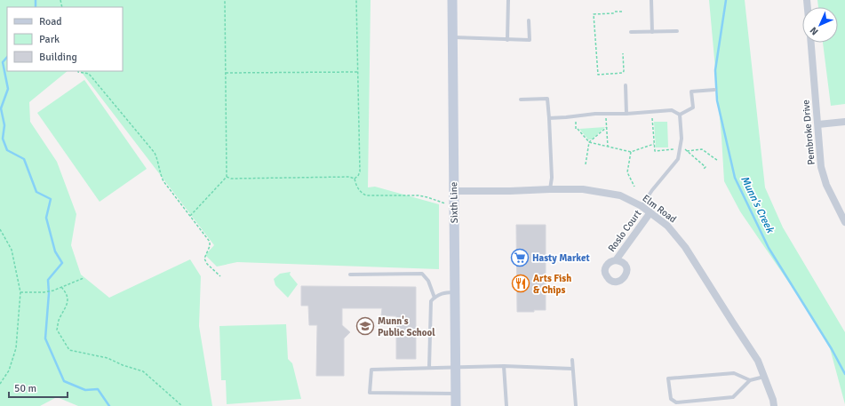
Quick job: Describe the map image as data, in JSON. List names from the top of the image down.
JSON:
{
  "streets": {
    "street": [
      "Pembroke Drive",
      "Sixth Line",
      "Elm Road",
      "Roslo Court"
    ]
  },
  "crossings": [
    ["Sixth Line", "Elm Road"],
    ["Elm Road", "Roslo Court"]
  ],
  "water": ["Munn's Creek"],
  "places": {
    "supermarket": ["Hasty Market"],
    "restaurant": ["Arts Fish & Chips"],
    "school or university": ["Munn's Public School"]
  },
  "legend": ["Road", "Park", "Building"],
  "scale_bar": "50 m",
  "north": "bottom left"
}
